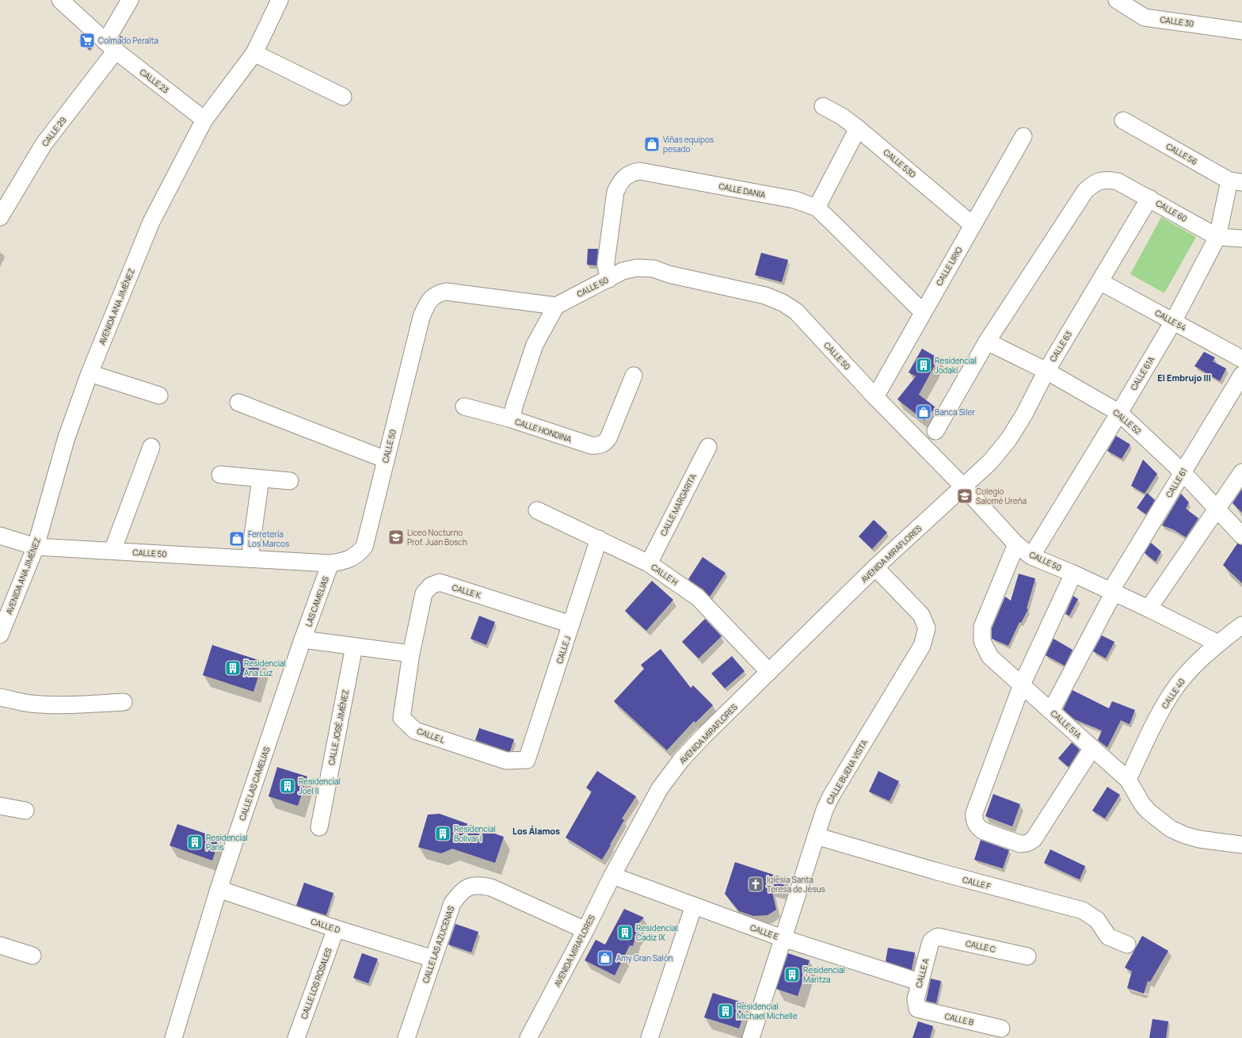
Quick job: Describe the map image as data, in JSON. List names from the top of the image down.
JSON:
{
  "streets": {
    "street": [
      "CALLE 30",
      "CALLE 23",
      "CALLE 29",
      "CALLE 56",
      "CALLE 53D",
      "CALLE DANIA",
      "CALLE 60",
      "CALLE LIRIO",
      "CALLE 50",
      "AVENIDA ANA JIMÉNEZ",
      "CALLE 54",
      "CALLE 63",
      "CALLE 61A",
      "CALLE 52",
      "CALLE HONDINA",
      "CALLE 61",
      "CALLE MARGARITA",
      "AVENIDA MIRAFLORES",
      "CALLE H",
      "CALLE K",
      "LAS CAMELIAS",
      "CALLE J",
      "CALLE 40",
      "CALLE 51A",
      "CALLE JOSÉ JIMÉNEZ",
      "CALLE L",
      "CALLE BUENA VISTA",
      "CALLE LAS CAMELIAS",
      "CALLE F",
      "CALLE D",
      "CALLE E",
      "CALLE LAS AZUCENAS",
      "CALLE C",
      "CALLE A",
      "CALLE LOS ROSALES",
      "CALLE B"
    ]
  },
  "crossings": [
    ["CALLE 23", "CALLE 29"],
    ["CALLE 23", "AVENIDA ANA JIMÉNEZ"],
    ["CALLE 56", "CALLE 61A"],
    ["CALLE 53D", "CALLE LIRIO"],
    ["CALLE DANIA", "CALLE LIRIO"],
    ["CALLE DANIA", "CALLE 50"],
    ["CALLE 60", "CALLE 63"],
    ["CALLE 60", "CALLE 61A"],
    ["CALLE 60", "CALLE 52"],
    ["CALLE LIRIO", "CALLE 50"],
    ["CALLE 50", "AVENIDA ANA JIMÉNEZ"],
    ["CALLE 50", "CALLE 63"],
    ["CALLE 50", "CALLE 61A"],
    ["CALLE 50", "CALLE HONDINA"],
    ["CALLE 50", "CALLE 61"],
    ["CALLE 50", "AVENIDA MIRAFLORES"],
    ["CALLE 50", "LAS CAMELIAS"],
    ["CALLE 50", "CALLE 40"],
    ["CALLE 50", "CALLE 51A"],
    ["CALLE 54", "CALLE 63"],
    ["CALLE 54", "CALLE 61A"],
    ["CALLE 63", "CALLE 52"],
    ["CALLE 63", "AVENIDA MIRAFLORES"],
    ["CALLE 61A", "CALLE 52"],
    ["CALLE 52", "CALLE 61"],
    ["CALLE 61", "CALLE 51A"],
    ["CALLE MARGARITA", "CALLE H"],
    ["AVENIDA MIRAFLORES", "CALLE H"],
    ["AVENIDA MIRAFLORES", "CALLE BUENA VISTA"],
    ["AVENIDA MIRAFLORES", "CALLE E"],
    ["AVENIDA MIRAFLORES", "CALLE LAS AZUCENAS"],
    ["CALLE H", "CALLE J"],
    ["CALLE K", "CALLE J"],
    ["CALLE K", "CALLE L"],
    ["LAS CAMELIAS", "CALLE LAS CAMELIAS"],
    ["CALLE J", "CALLE L"],
    ["CALLE 40", "CALLE 51A"],
    ["CALLE BUENA VISTA", "CALLE F"],
    ["CALLE BUENA VISTA", "CALLE E"],
    ["CALLE LAS CAMELIAS", "CALLE D"],
    ["CALLE D", "CALLE LAS AZUCENAS"],
    ["CALLE D", "CALLE LOS ROSALES"],
    ["CALLE E", "CALLE A"],
    ["CALLE C", "CALLE A"],
    ["CALLE A", "CALLE B"]
  ],
  "districts": ["El Embrujo III", "Los Álamos"],
  "places": {
    "supermarket": ["Colmado Peralta"],
    "shop": [
      "Viñas equipos pesado",
      "Banca Siler",
      "Ferretería Los Marcos",
      "Amy Gran Salón"
    ],
    "building": [
      "Residencial Jodaki",
      "Residencial Ana Luz",
      "Residencial Joel II",
      "Residencial Bolivar I",
      "Residencial Paris",
      "Residencial Cadiz IX",
      "Residencial Maritza",
      "Residencial Michael Michelle"
    ],
    "school or university": ["Colegio Salomé Ureña", "Liceo Nocturno Prof. Juan Bosch"],
    "church": ["Iglesia Santa Teresa de Jesus"]
  }
}
